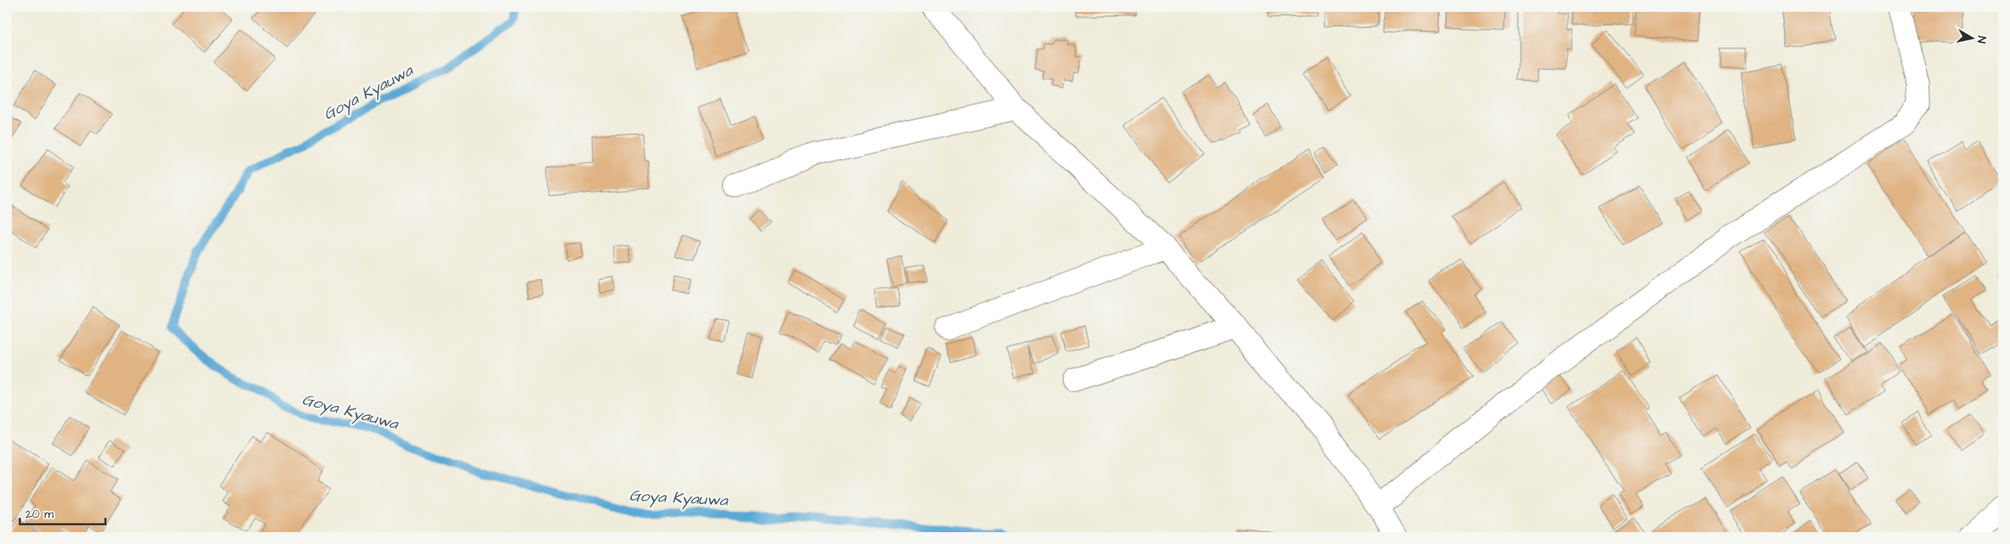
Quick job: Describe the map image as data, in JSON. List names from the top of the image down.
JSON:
{
  "water": ["Goya Kyauwa"],
  "scale_bar": "20 m",
  "north": "right"
}
